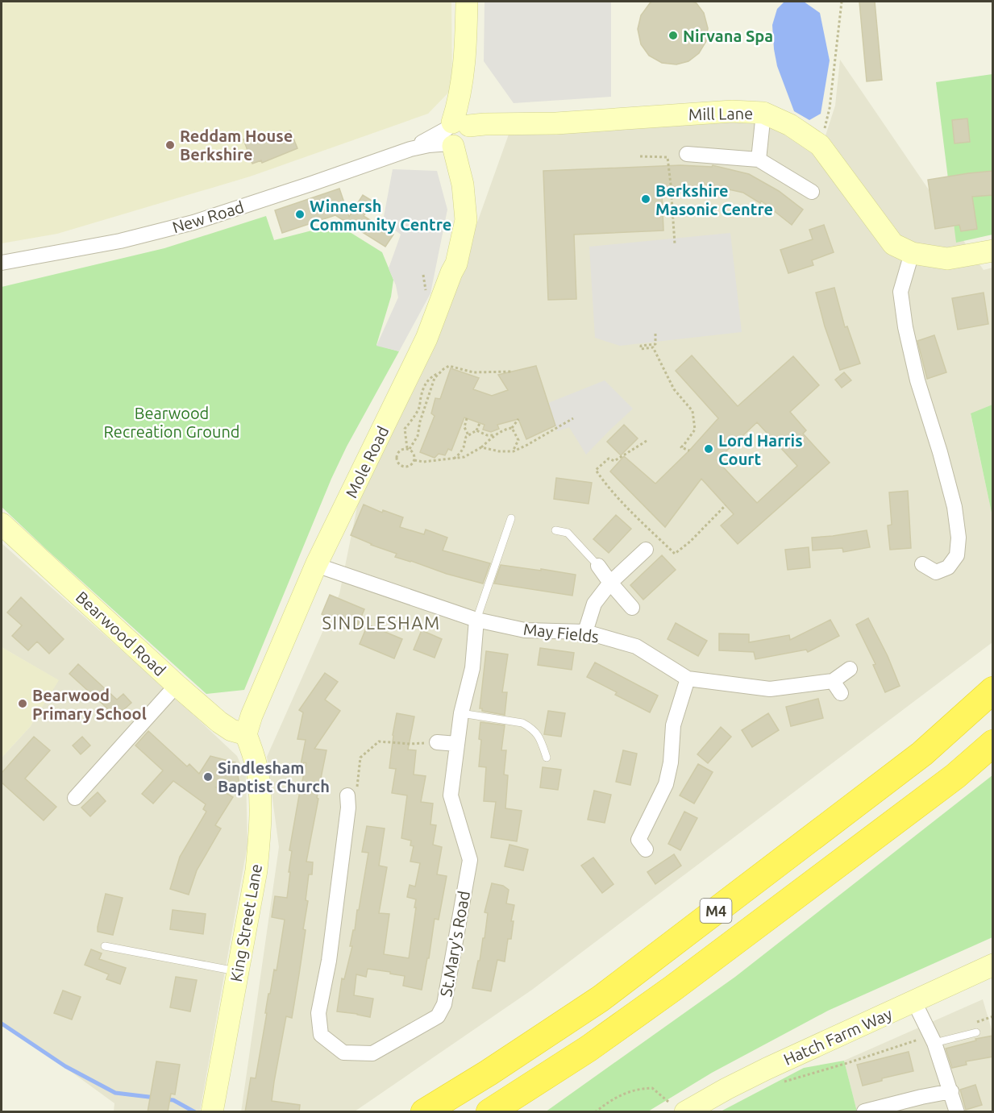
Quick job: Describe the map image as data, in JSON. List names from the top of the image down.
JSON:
{
  "streets": {
    "highway": ["M4"],
    "street": [
      "Mill Lane",
      "New Road",
      "Mole Road",
      "May Fields",
      "Bearwood Road",
      "King Street Lane",
      "St.Mary's Road",
      "Hatch Farm Way"
    ]
  },
  "crossings": [
    ["Mill Lane", "New Road"],
    ["Mill Lane", "Mole Road"],
    ["New Road", "Mole Road"],
    ["Mole Road", "May Fields"],
    ["Mole Road", "Bearwood Road"],
    ["Mole Road", "King Street Lane"],
    ["May Fields", "St.Mary's Road"],
    ["Bearwood Road", "King Street Lane"]
  ],
  "districts": ["SINDLESHAM"],
  "parks": ["Bearwood Recreation Ground"],
  "places": [
    "Nirvana Spa",
    "Reddam House Berkshire",
    "Berkshire Masonic Centre",
    "Winnersh Community Centre",
    "Lord Harris Court",
    "Bearwood Primary School",
    "Sindlesham Baptist Church"
  ]
}
